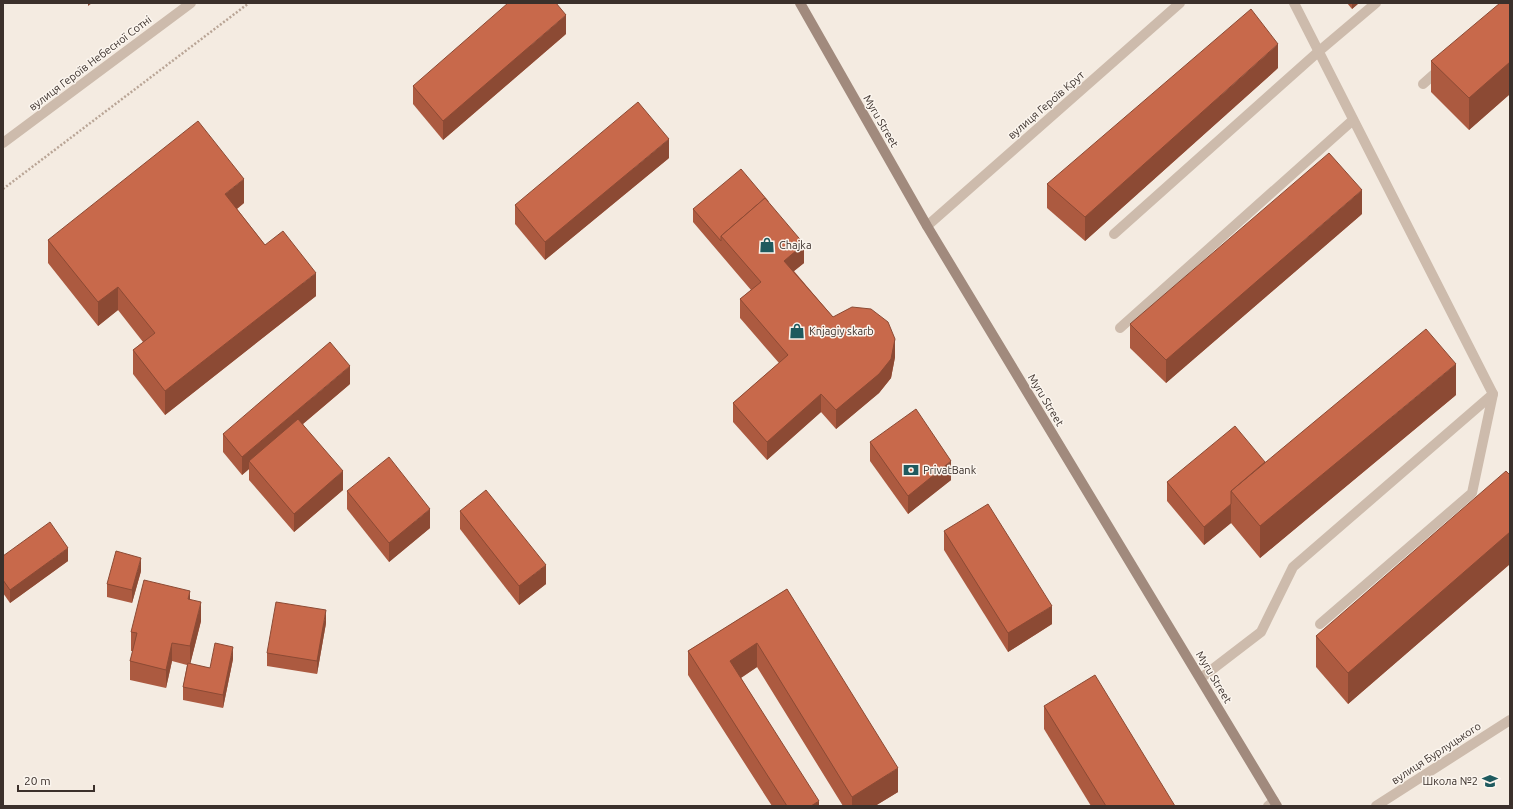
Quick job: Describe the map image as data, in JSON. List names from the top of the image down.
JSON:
{
  "streets": {
    "main road": ["Myru Street"],
    "street": ["вулиця Героїв Небесної Сотні", "вулиця Героїв Крут", "вулиця Бурлуцького"]
  },
  "crossings": [
    ["вулиця Героїв Крут", "Myru Street"]
  ],
  "places": {
    "shop": ["Сhajka", "Knjagiy skarb"],
    "bank": ["PrivatBank"],
    "school or university": ["Школа №2"]
  },
  "scale_bar": "20 m"
}
